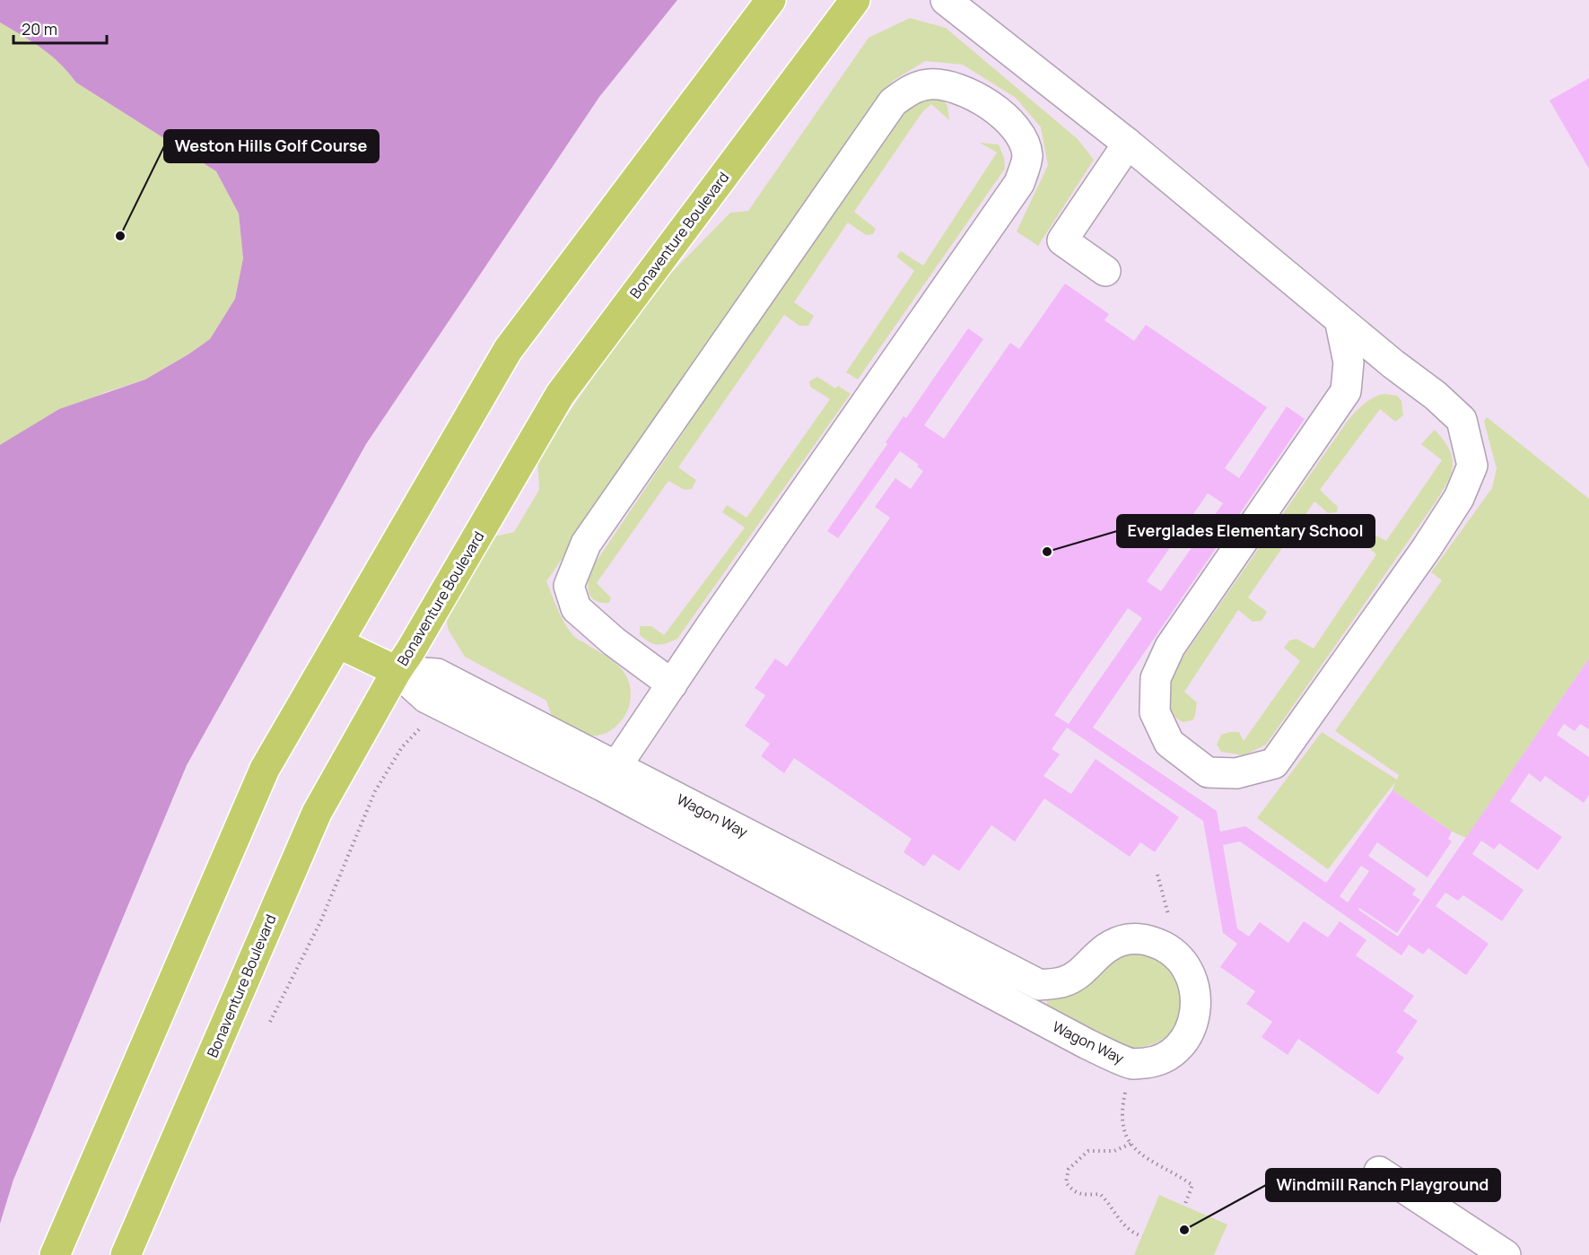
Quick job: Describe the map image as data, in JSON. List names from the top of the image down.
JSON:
{
  "streets": {
    "main road": ["Bonaventure Boulevard", "Wagon Way"]
  },
  "crossings": [
    ["Bonaventure Boulevard", "Wagon Way"]
  ],
  "places": ["Weston Hills Golf Course", "Everglades Elementary School", "Windmill Ranch Playground"],
  "scale_bar": "20 m"
}
